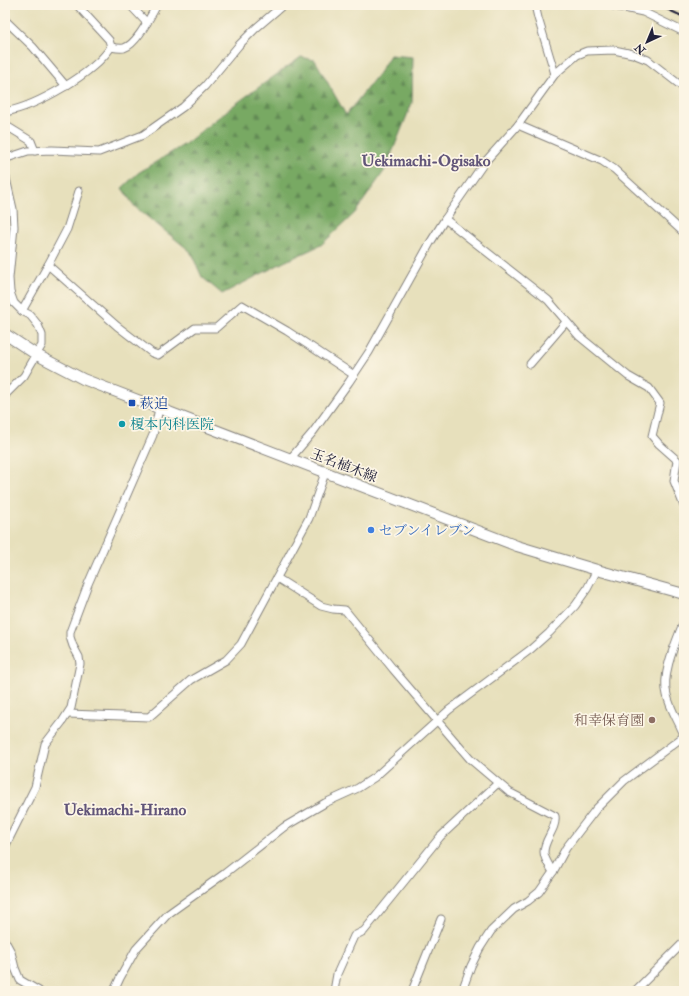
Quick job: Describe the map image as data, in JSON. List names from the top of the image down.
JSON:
{
  "streets": {
    "main road": ["玉名植木線"]
  },
  "districts": ["Uekimachi-Ogisako", "Uekimachi-Hirano"],
  "places": {
    "transit": ["萩迫"],
    "other": ["榎本内科医院", "セブンイレブン", "和幸保育園"]
  },
  "north": "bottom left"
}
